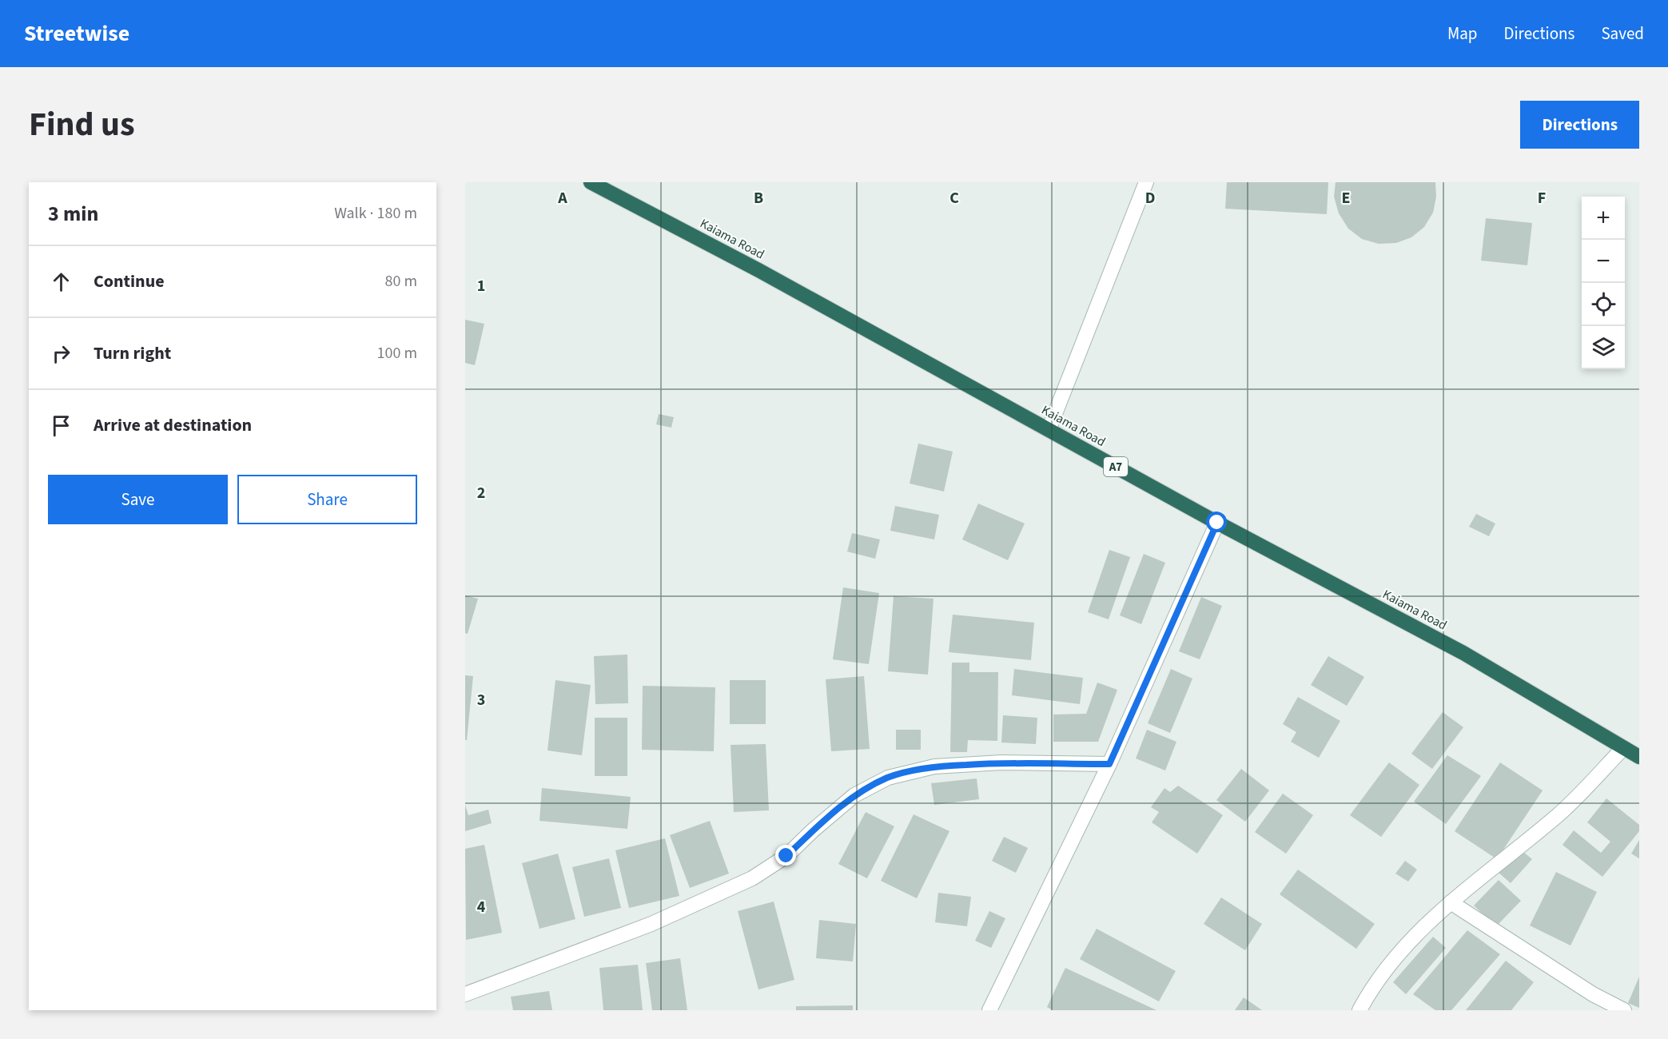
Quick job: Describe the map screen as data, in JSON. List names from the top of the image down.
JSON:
{
  "streets": {
    "highway": ["Kaiama Road", "A7"]
  },
  "page": {
    "header": "Streetwise",
    "nav": ["Map", "Directions", "Saved"],
    "title": "Find us",
    "buttons": [
      "Directions",
      ["Save", "Share"]
    ],
    "heading": ["3 min", "Walk · 180 m"],
    "map_buttons": ["+", "−"],
    "list": [
      ["Continue", "80 m"],
      ["Turn right", "100 m"],
      "Arrive at destination"
    ]
  },
  "grid": {
    "columns": [
      "A",
      "B",
      "C",
      "D",
      "E",
      "F"
    ],
    "rows": [
      "1",
      "2",
      "3",
      "4"
    ]
  }
}
